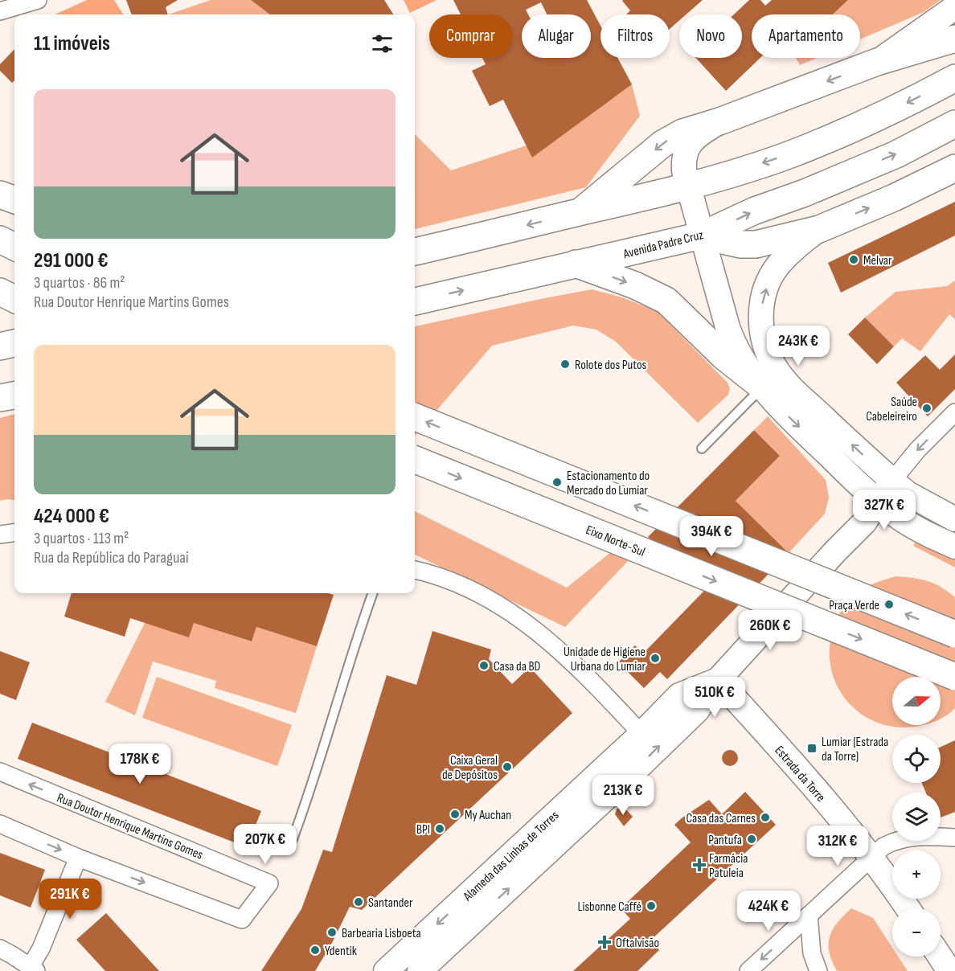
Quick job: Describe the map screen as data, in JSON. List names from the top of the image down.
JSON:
{
  "streets": {
    "highway": ["Avenida Padre Cruz", "Eixo Norte-Sul"],
    "main road": ["Estrada da Torre", "Alameda das Linhas de Torres"],
    "street": ["Rua Doutor Henrique Martins Gomes"]
  },
  "crossings": [
    ["Estrada da Torre", "Alameda das Linhas de Torres"]
  ],
  "places": {
    "other": [
      "Melvar",
      "Rolote dos Putos",
      "Saúde Cabeleireiro",
      "Estacionamento do Mercado do Lumiar",
      "Praça Verde",
      "Unidade de Higiene Urbana do Lumiar",
      "Casa da BD",
      "Caixa Geral de Depósitos",
      "My Auchan",
      "Casa das Carnes",
      "BPI",
      "Pantufa",
      "Santander",
      "Lisbonne Caffé",
      "Barbearia Lisboeta",
      "Ydentik"
    ],
    "transit": ["Lumiar (Estrada da Torre)"],
    "health": ["Farmácia Patuleia", "Oftalvisão"]
  },
  "north": "right",
  "page": {
    "chip": [
      "Comprar",
      "Alugar",
      "Filtros",
      "Novo",
      "Apartamento"
    ],
    "heading": "11 imóveis",
    "list": [
      {
        "name": "291 000 €",
        "note": "3 quartos · 86 m² · Rua Doutor Henrique Martins Gomes"
      },
      {
        "name": "424 000 €",
        "note": "3 quartos · 113 m² · Rua da República do Paraguai"
      }
    ],
    "price": [
      "243K €",
      "327K €",
      "394K €",
      "260K €",
      "510K €",
      "178K €",
      "213K €",
      "207K €",
      "312K €",
      "291K €",
      "424K €"
    ],
    "map_buttons": ["+", "−"]
  }
}
